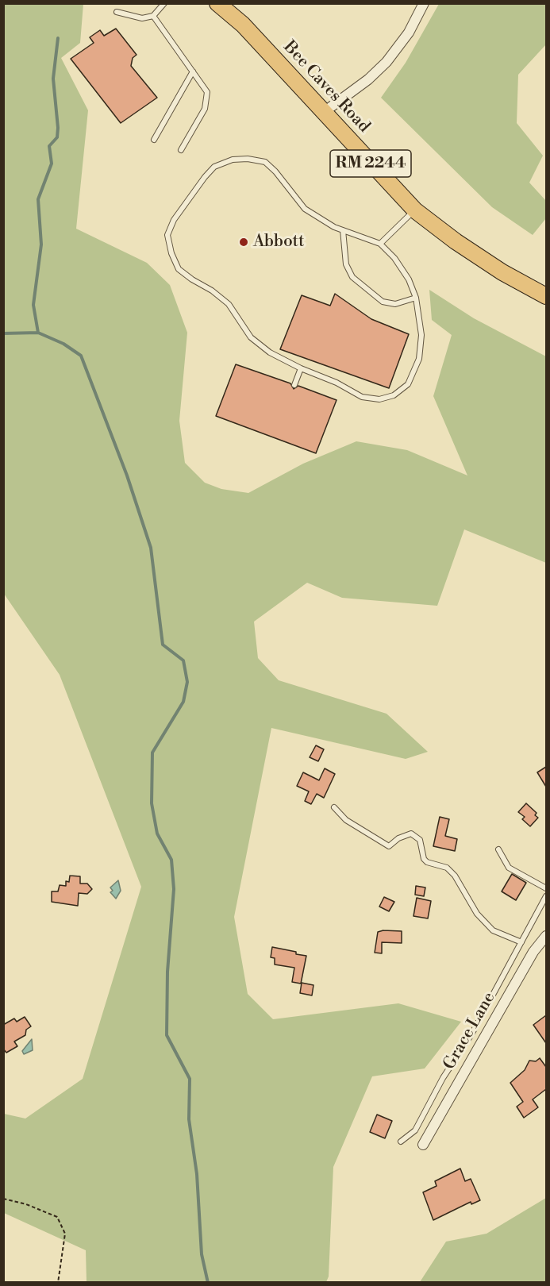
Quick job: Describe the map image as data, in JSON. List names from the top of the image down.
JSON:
{
  "streets": {
    "main road": ["Bee Caves Road", "RM 2244"],
    "street": ["Grace Lane"]
  },
  "places": ["Abbott"]
}
